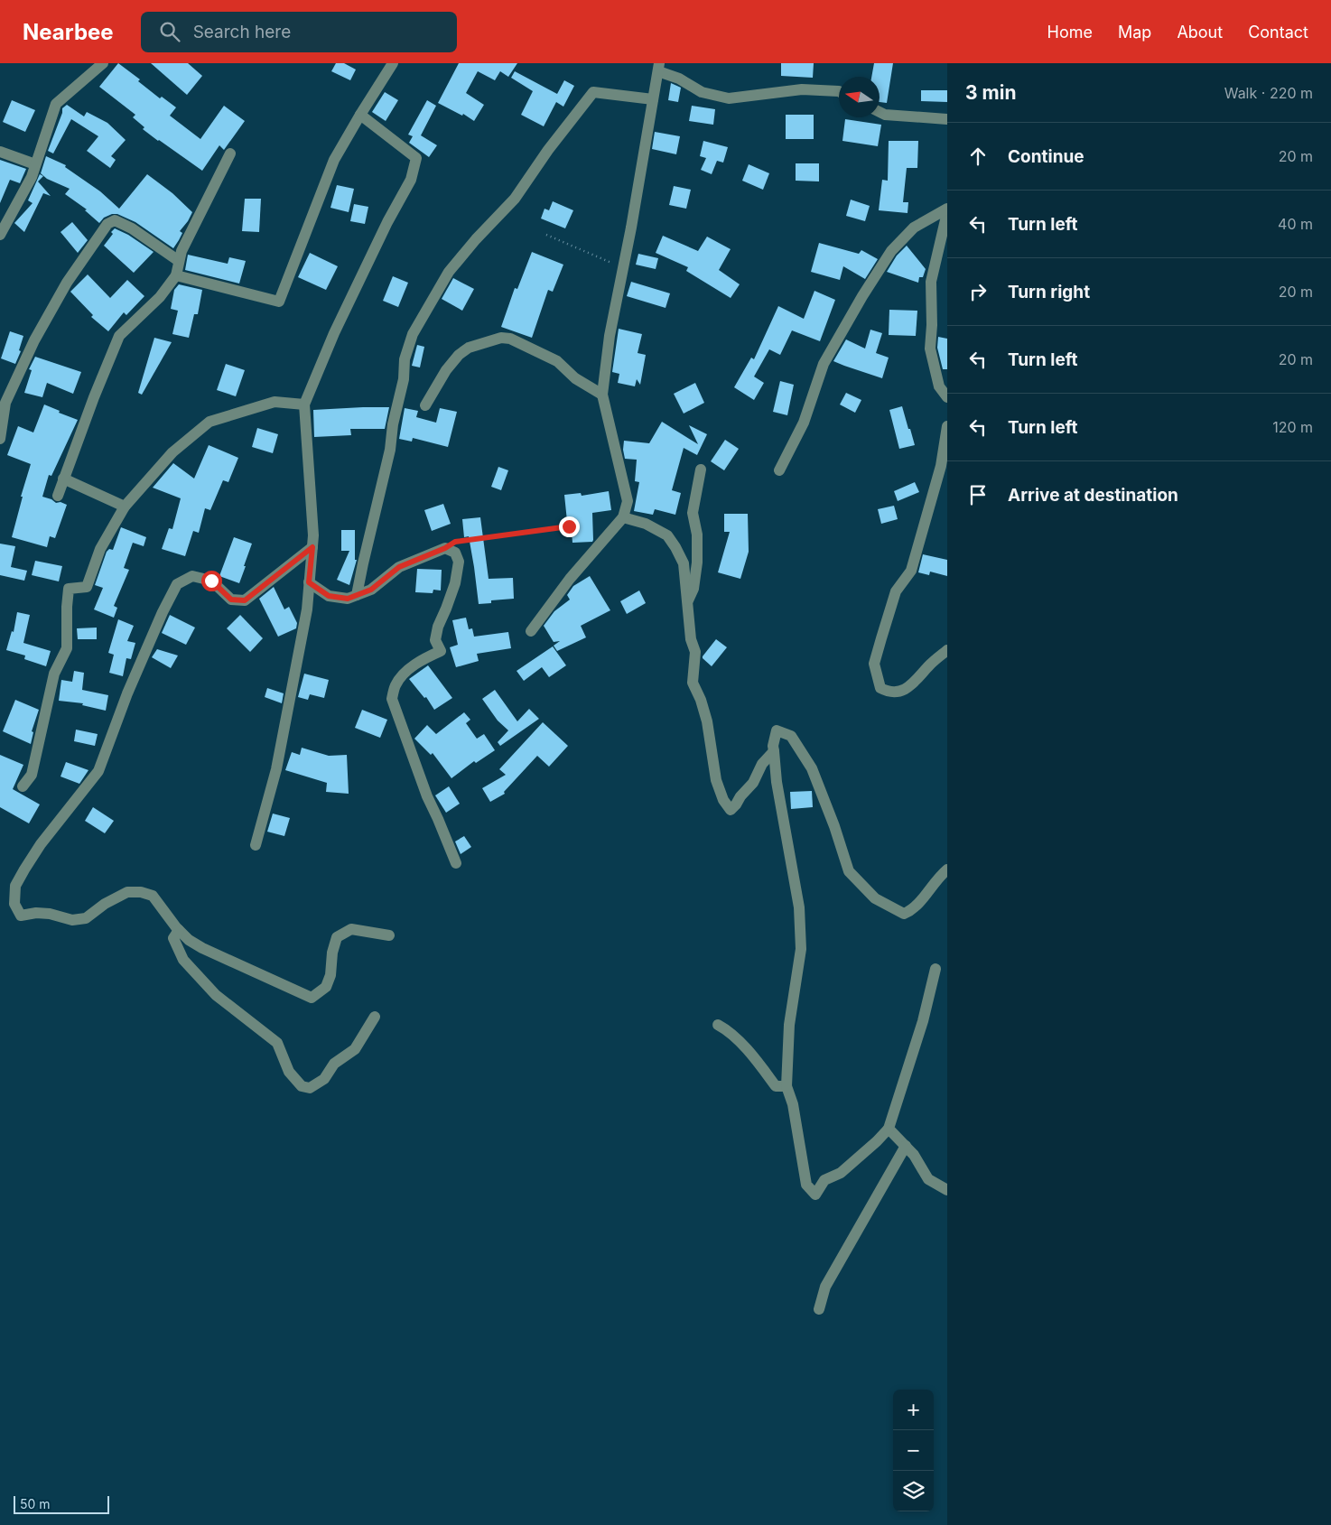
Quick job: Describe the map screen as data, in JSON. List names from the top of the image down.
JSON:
{
  "scale_bar": "50 m",
  "north": "left",
  "page": {
    "header": "Nearbee",
    "search": "Search here",
    "nav": [
      "Home",
      "Map",
      "About",
      "Contact"
    ],
    "heading": ["3 min", "Walk · 220 m"],
    "list": [
      ["Continue", "20 m"],
      ["Turn left", "40 m"],
      ["Turn right", "20 m"],
      ["Turn left", "20 m"],
      ["Turn left", "120 m"],
      "Arrive at destination"
    ],
    "map_buttons": ["+", "−"],
    "scale": "50 m"
  }
}
